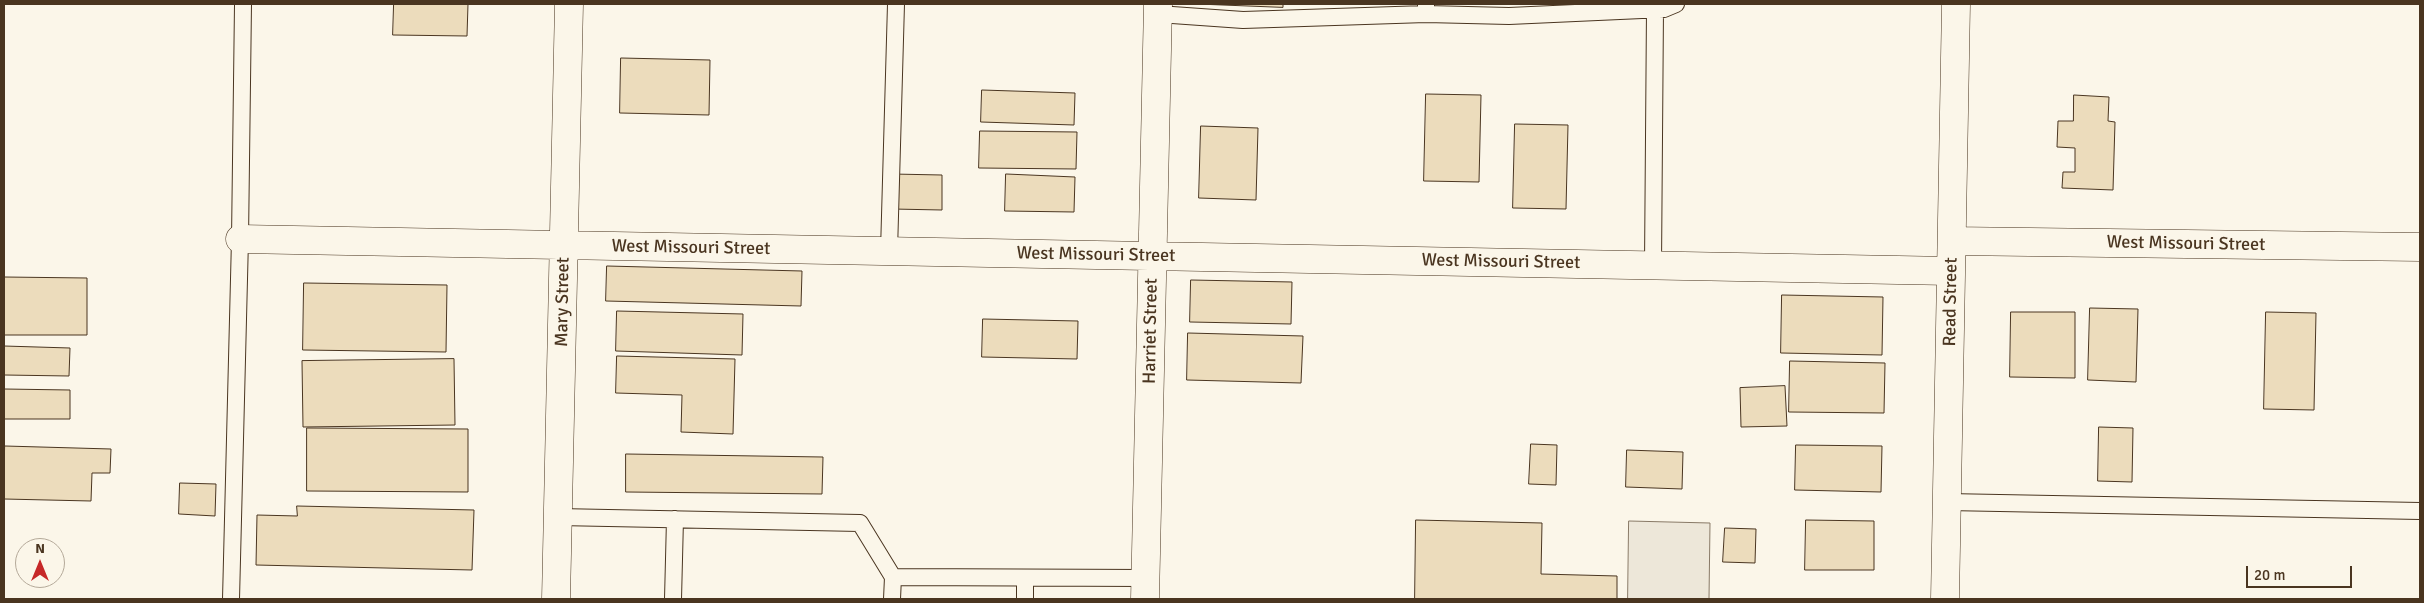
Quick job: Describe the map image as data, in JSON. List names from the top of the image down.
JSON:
{
  "streets": {
    "street": [
      "West Missouri Street",
      "Mary Street",
      "Read Street",
      "Harriet Street"
    ]
  },
  "crossings": [
    ["West Missouri Street", "Mary Street"],
    ["West Missouri Street", "Read Street"],
    ["West Missouri Street", "Harriet Street"]
  ],
  "scale_bar": "20 m",
  "north": "top"
}
